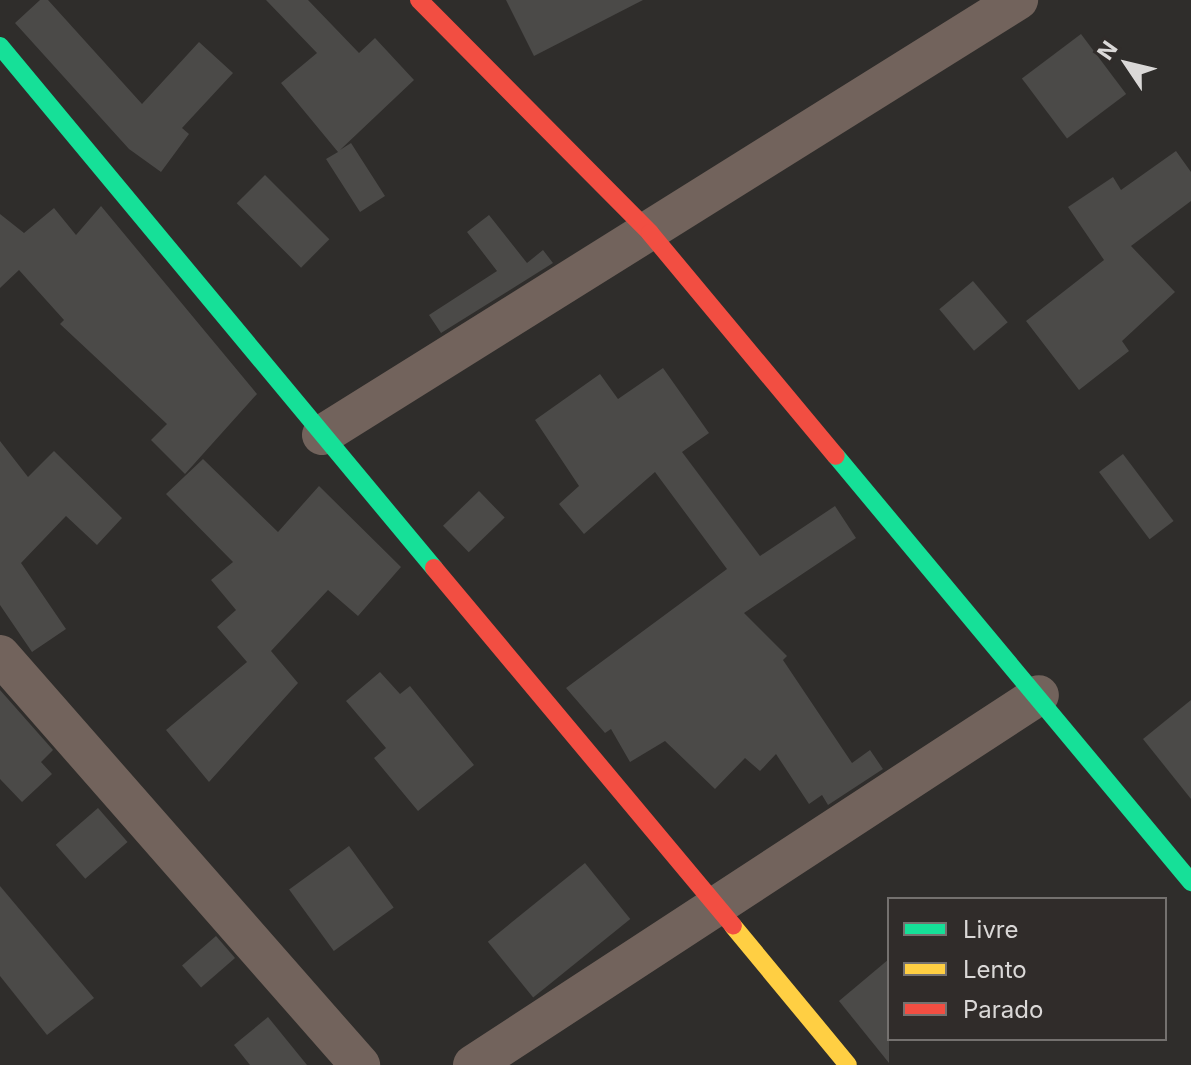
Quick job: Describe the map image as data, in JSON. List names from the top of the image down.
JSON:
{
  "legend": ["Livre", "Lento", "Parado"],
  "north": "top left"
}
